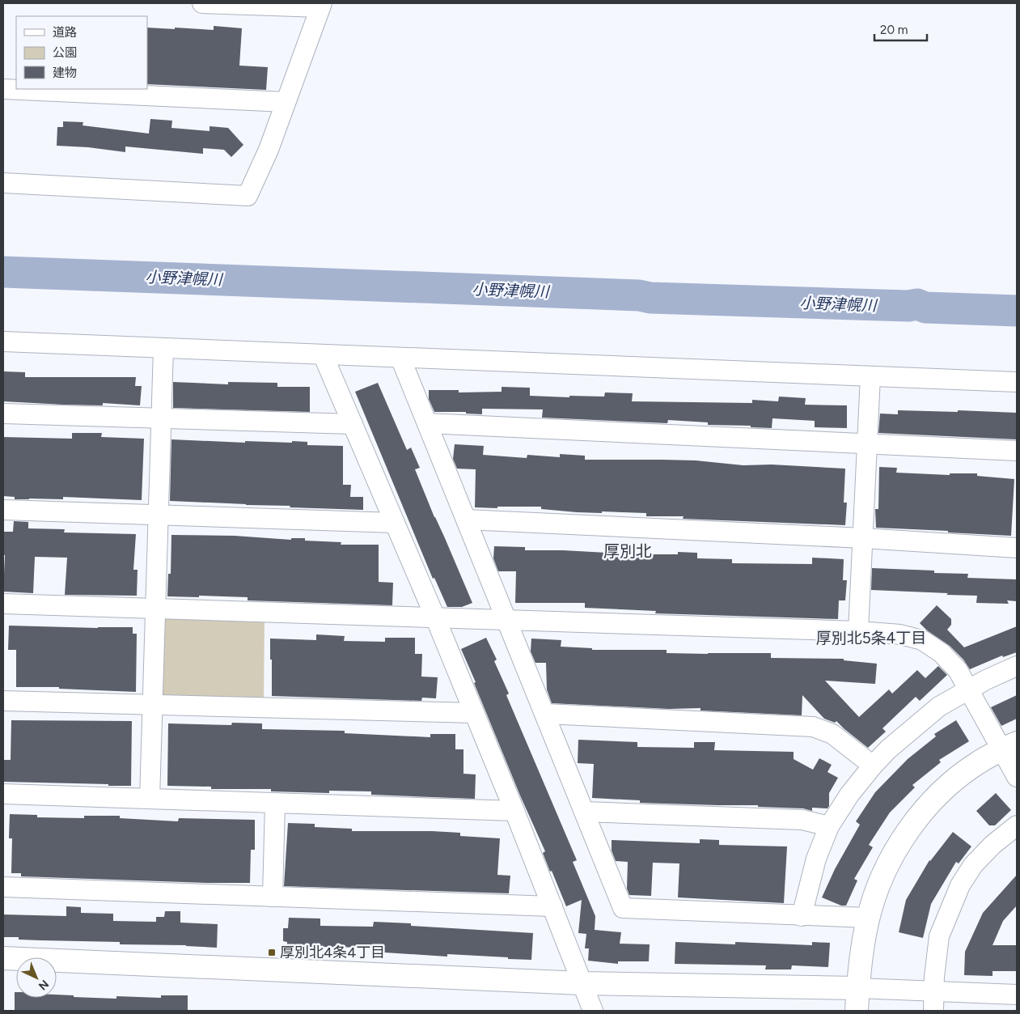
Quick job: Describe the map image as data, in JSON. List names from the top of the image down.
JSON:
{
  "districts": ["厚別北", "厚別北5条4丁目"],
  "water": ["小野津幌川"],
  "places": {
    "transit": ["厚別北4条4丁目"]
  },
  "legend": ["道路", "公園", "建物"],
  "scale_bar": "20 m",
  "north": "bottom right"
}
